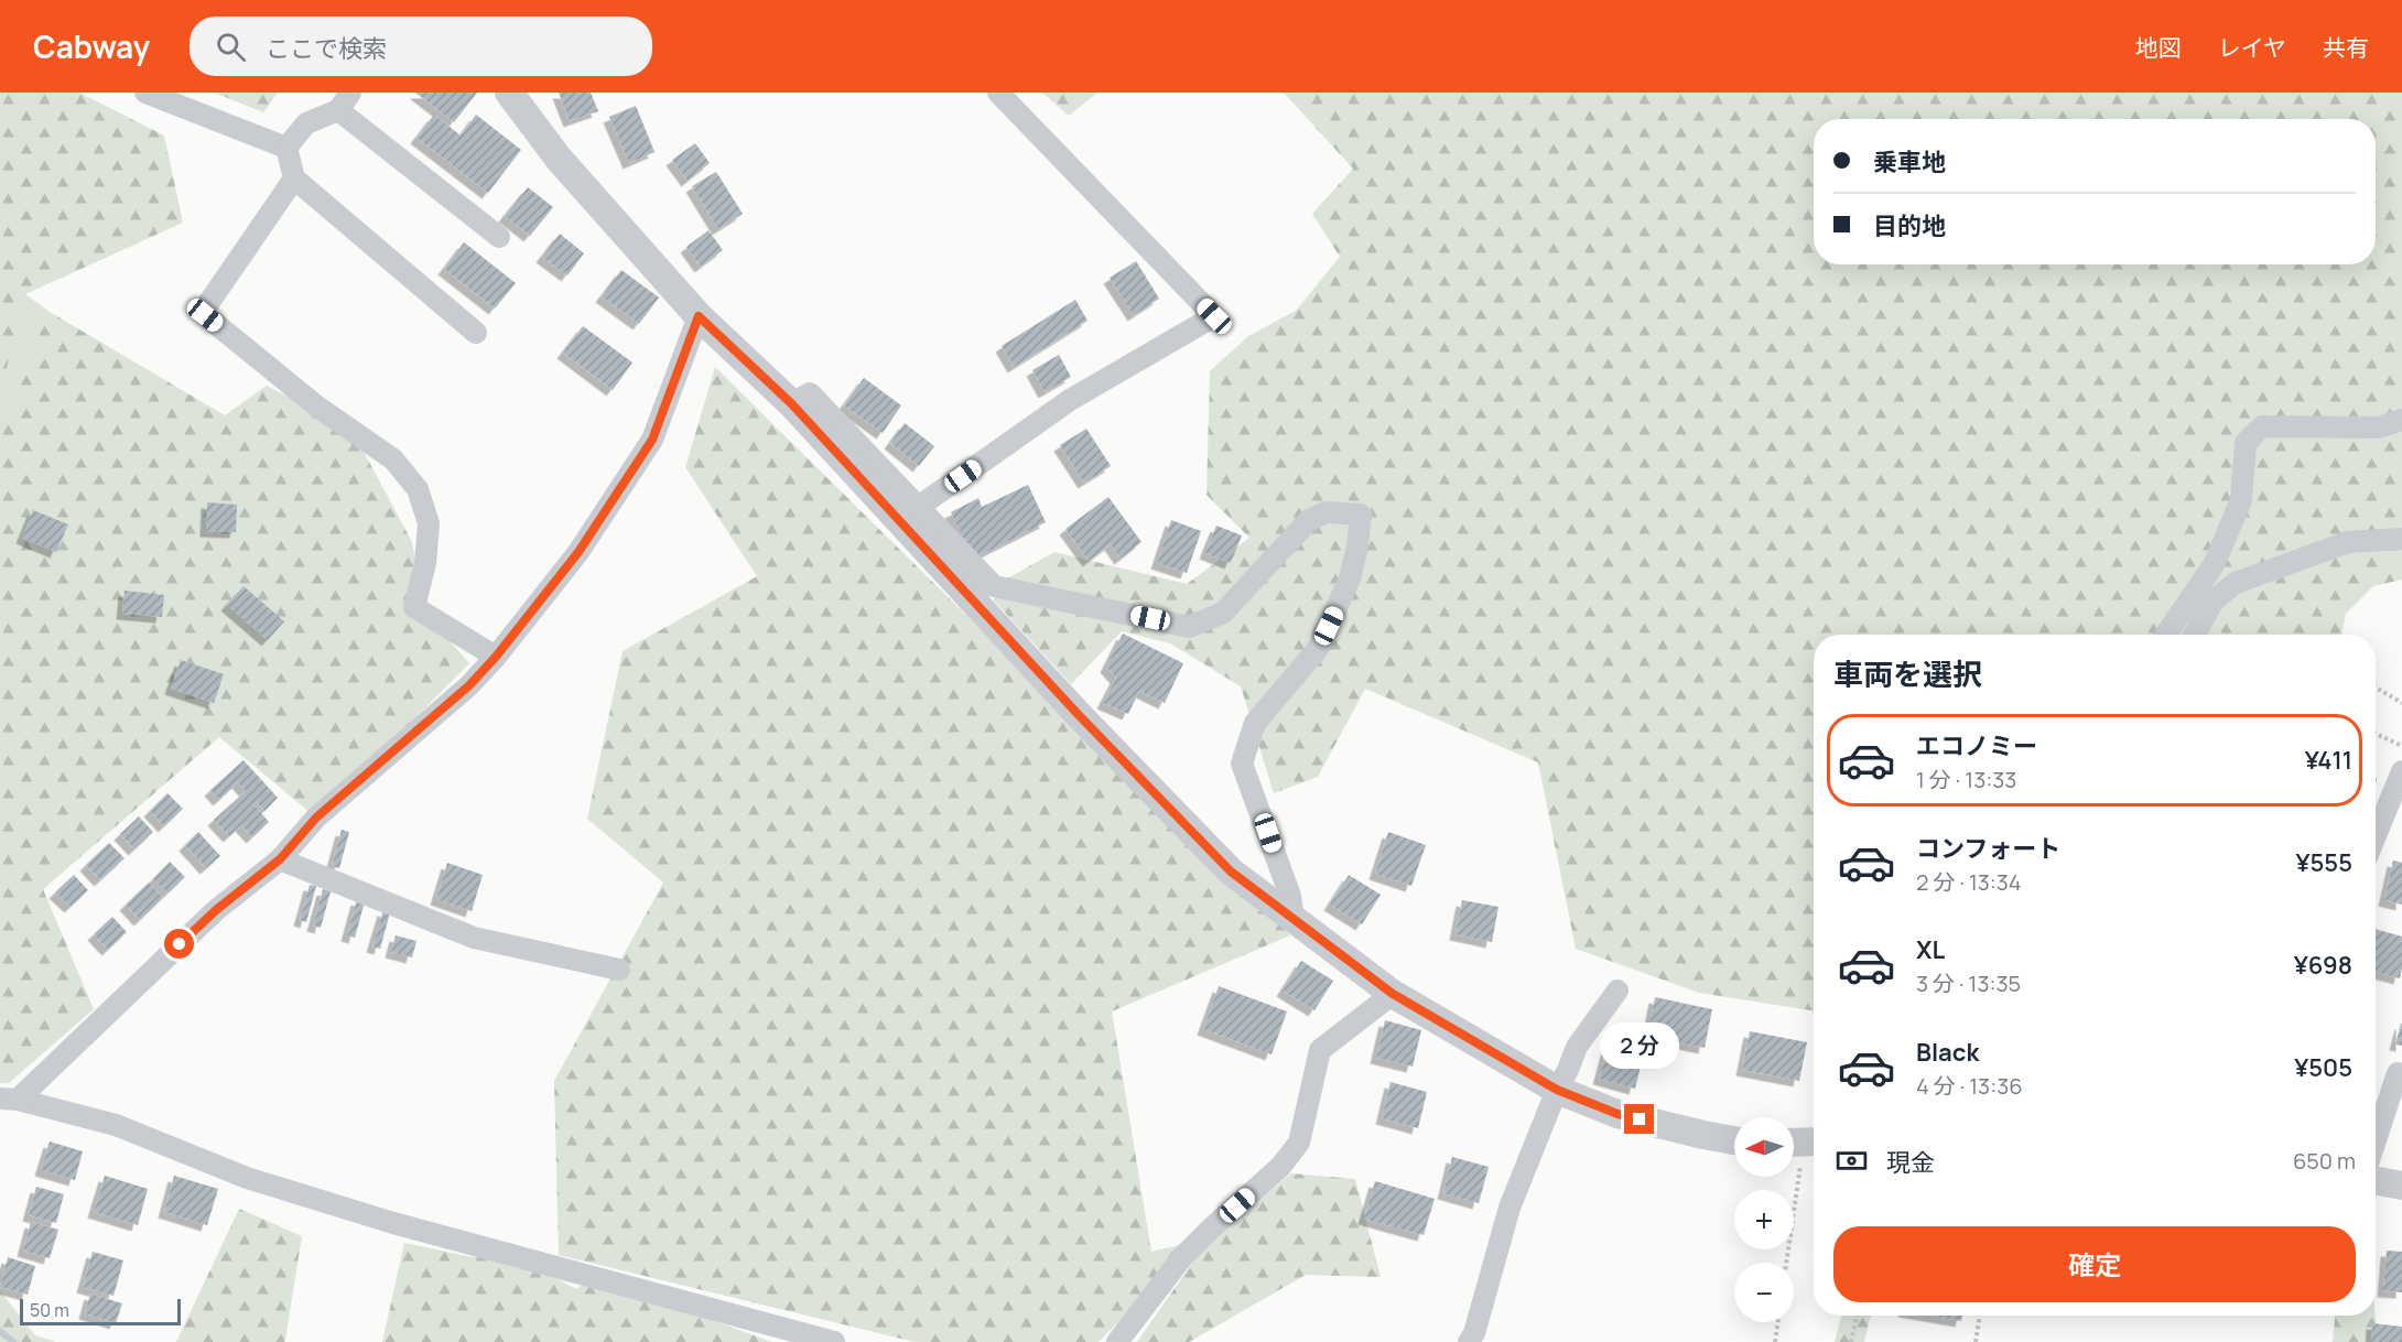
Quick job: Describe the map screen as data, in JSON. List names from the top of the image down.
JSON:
{
  "scale_bar": "50 m",
  "north": "left",
  "page": {
    "header": "Cabway",
    "search": "ここで検索",
    "nav": ["地図", "レイヤ", "共有"],
    "banner": ["乗車地", "目的地"],
    "heading": "車両を選択",
    "list": [
      {
        "name": "エコノミー",
        "note": "1 分 · 13:33",
        "value": "¥411"
      },
      {
        "name": "コンフォート",
        "note": "2 分 · 13:34",
        "value": "¥555"
      },
      {
        "name": "XL",
        "note": "3 分 · 13:35",
        "value": "¥698"
      },
      {
        "name": "Black",
        "note": "4 分 · 13:36",
        "value": "¥505"
      }
    ],
    "bubble": "2 分",
    "map_buttons": ["+", "−"],
    "pay": ["現金", "650 m"],
    "buttons": "確定",
    "scale": "50 m"
  }
}
